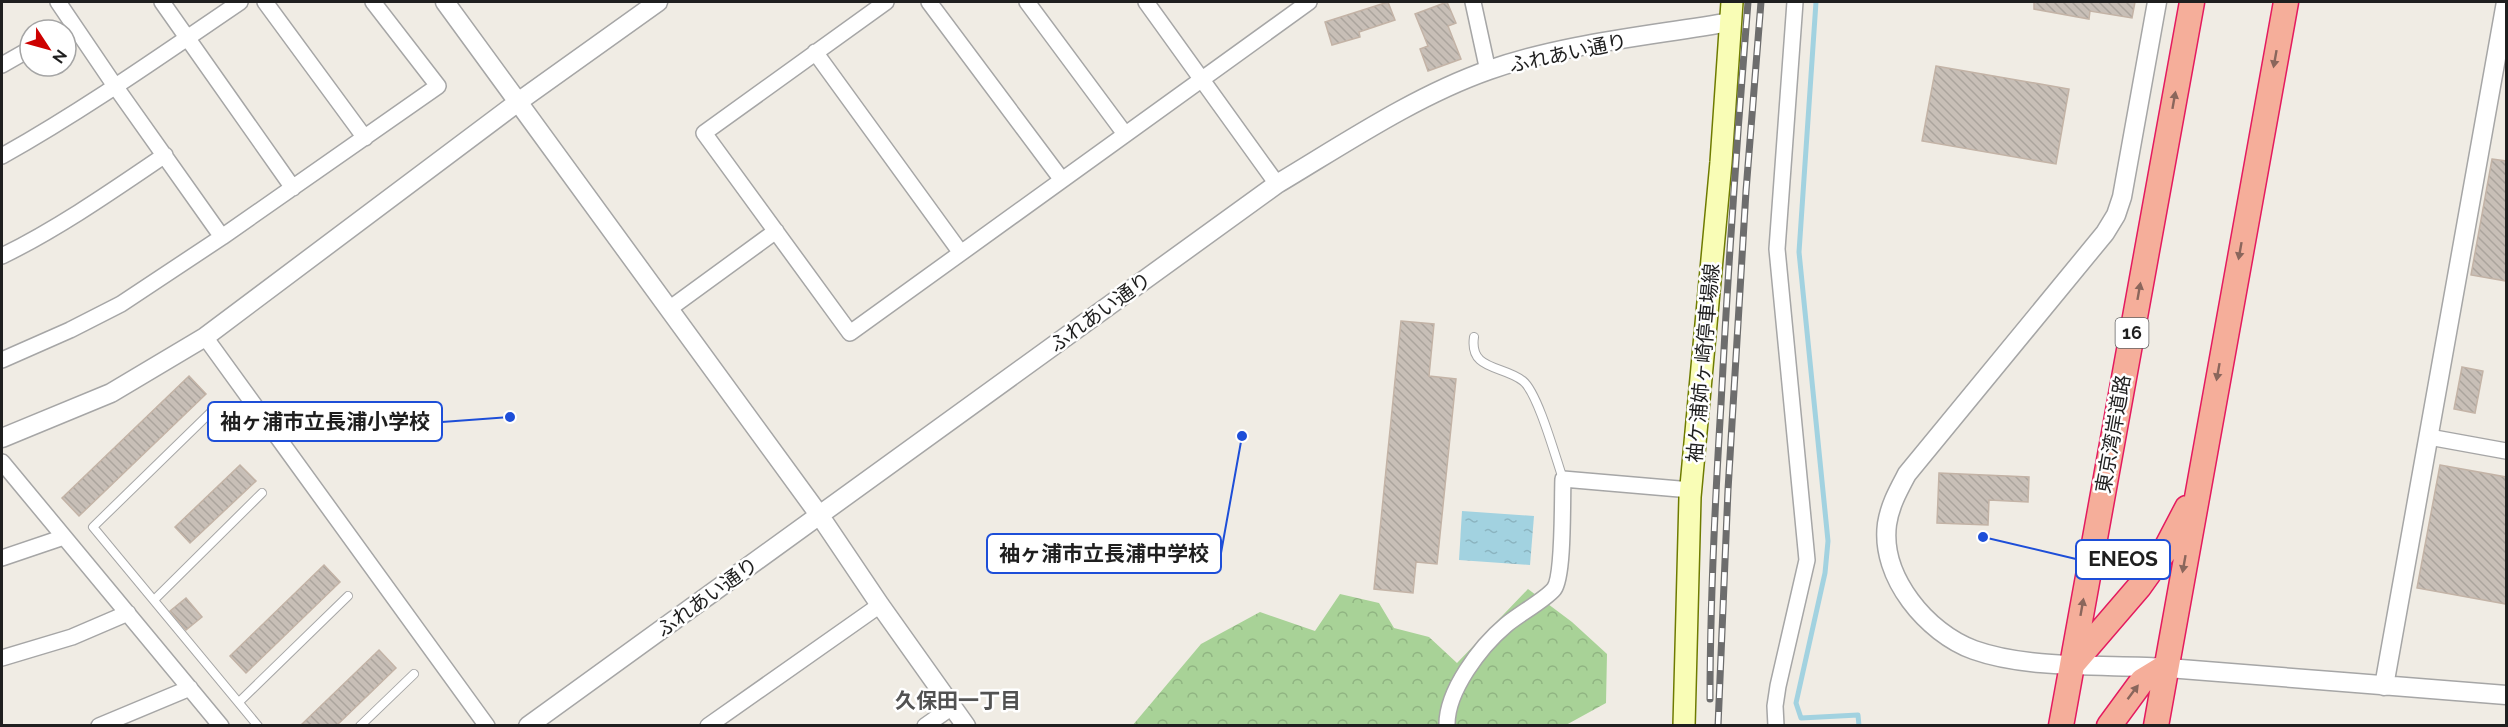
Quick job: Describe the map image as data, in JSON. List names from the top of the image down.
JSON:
{
  "streets": {
    "highway": ["16", "東京湾岸道路"],
    "main road": ["袖ケ浦姉ヶ崎停車場線"],
    "street": ["ふれあい通り"]
  },
  "crossings": [
    ["ふれあい通り", "袖ケ浦姉ヶ崎停車場線"]
  ],
  "districts": ["久保田一丁目"],
  "places": ["袖ヶ浦市立長浦小学校", "袖ヶ浦市立長浦中学校", "ENEOS"],
  "north": "bottom right"
}
